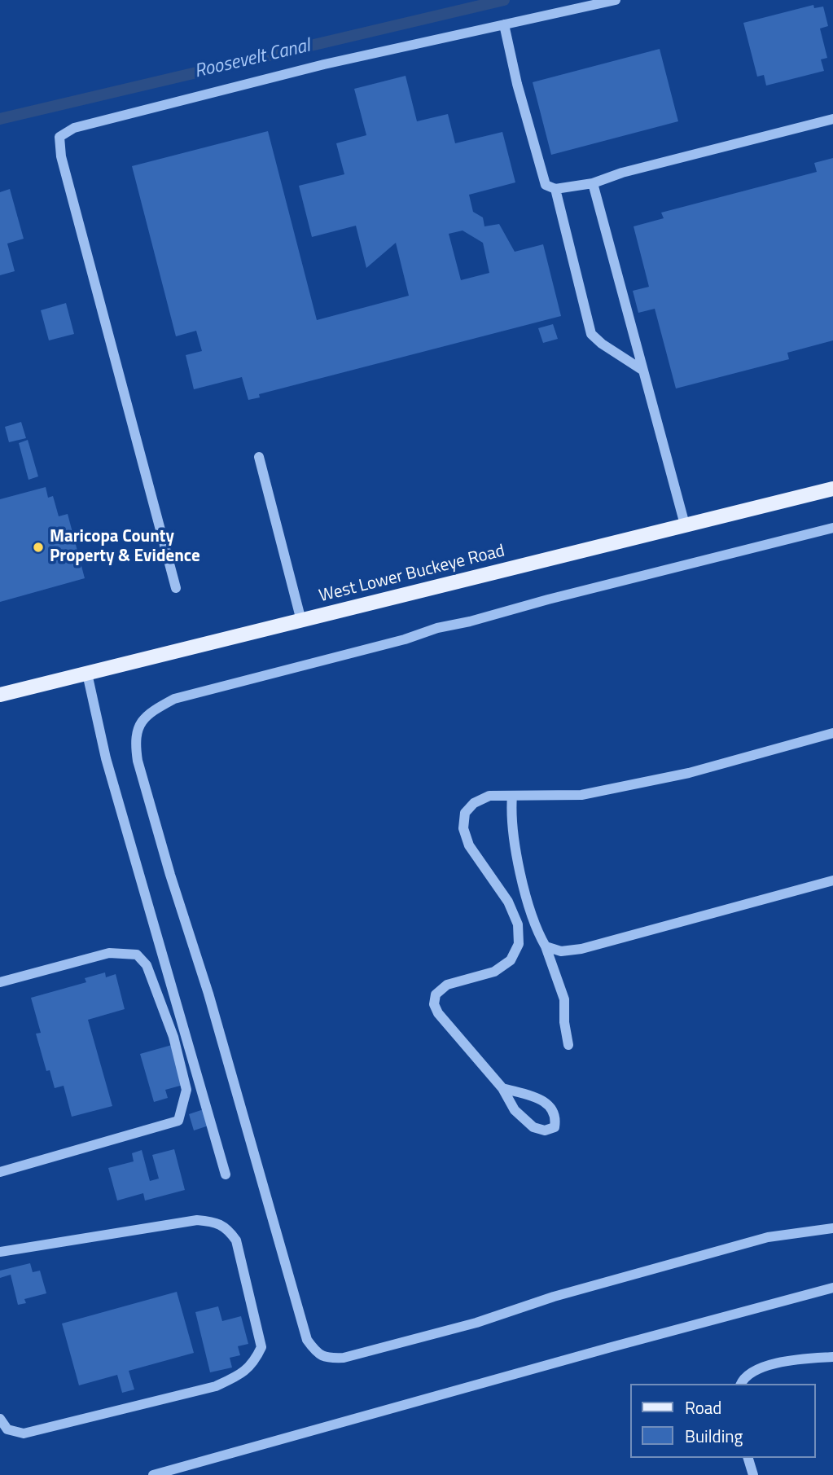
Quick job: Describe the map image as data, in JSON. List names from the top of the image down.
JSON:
{
  "streets": {
    "main road": ["West Lower Buckeye Road"]
  },
  "water": ["Roosevelt Canal"],
  "places": ["Maricopa County Property & Evidence"],
  "legend": ["Road", "Building"]
}
